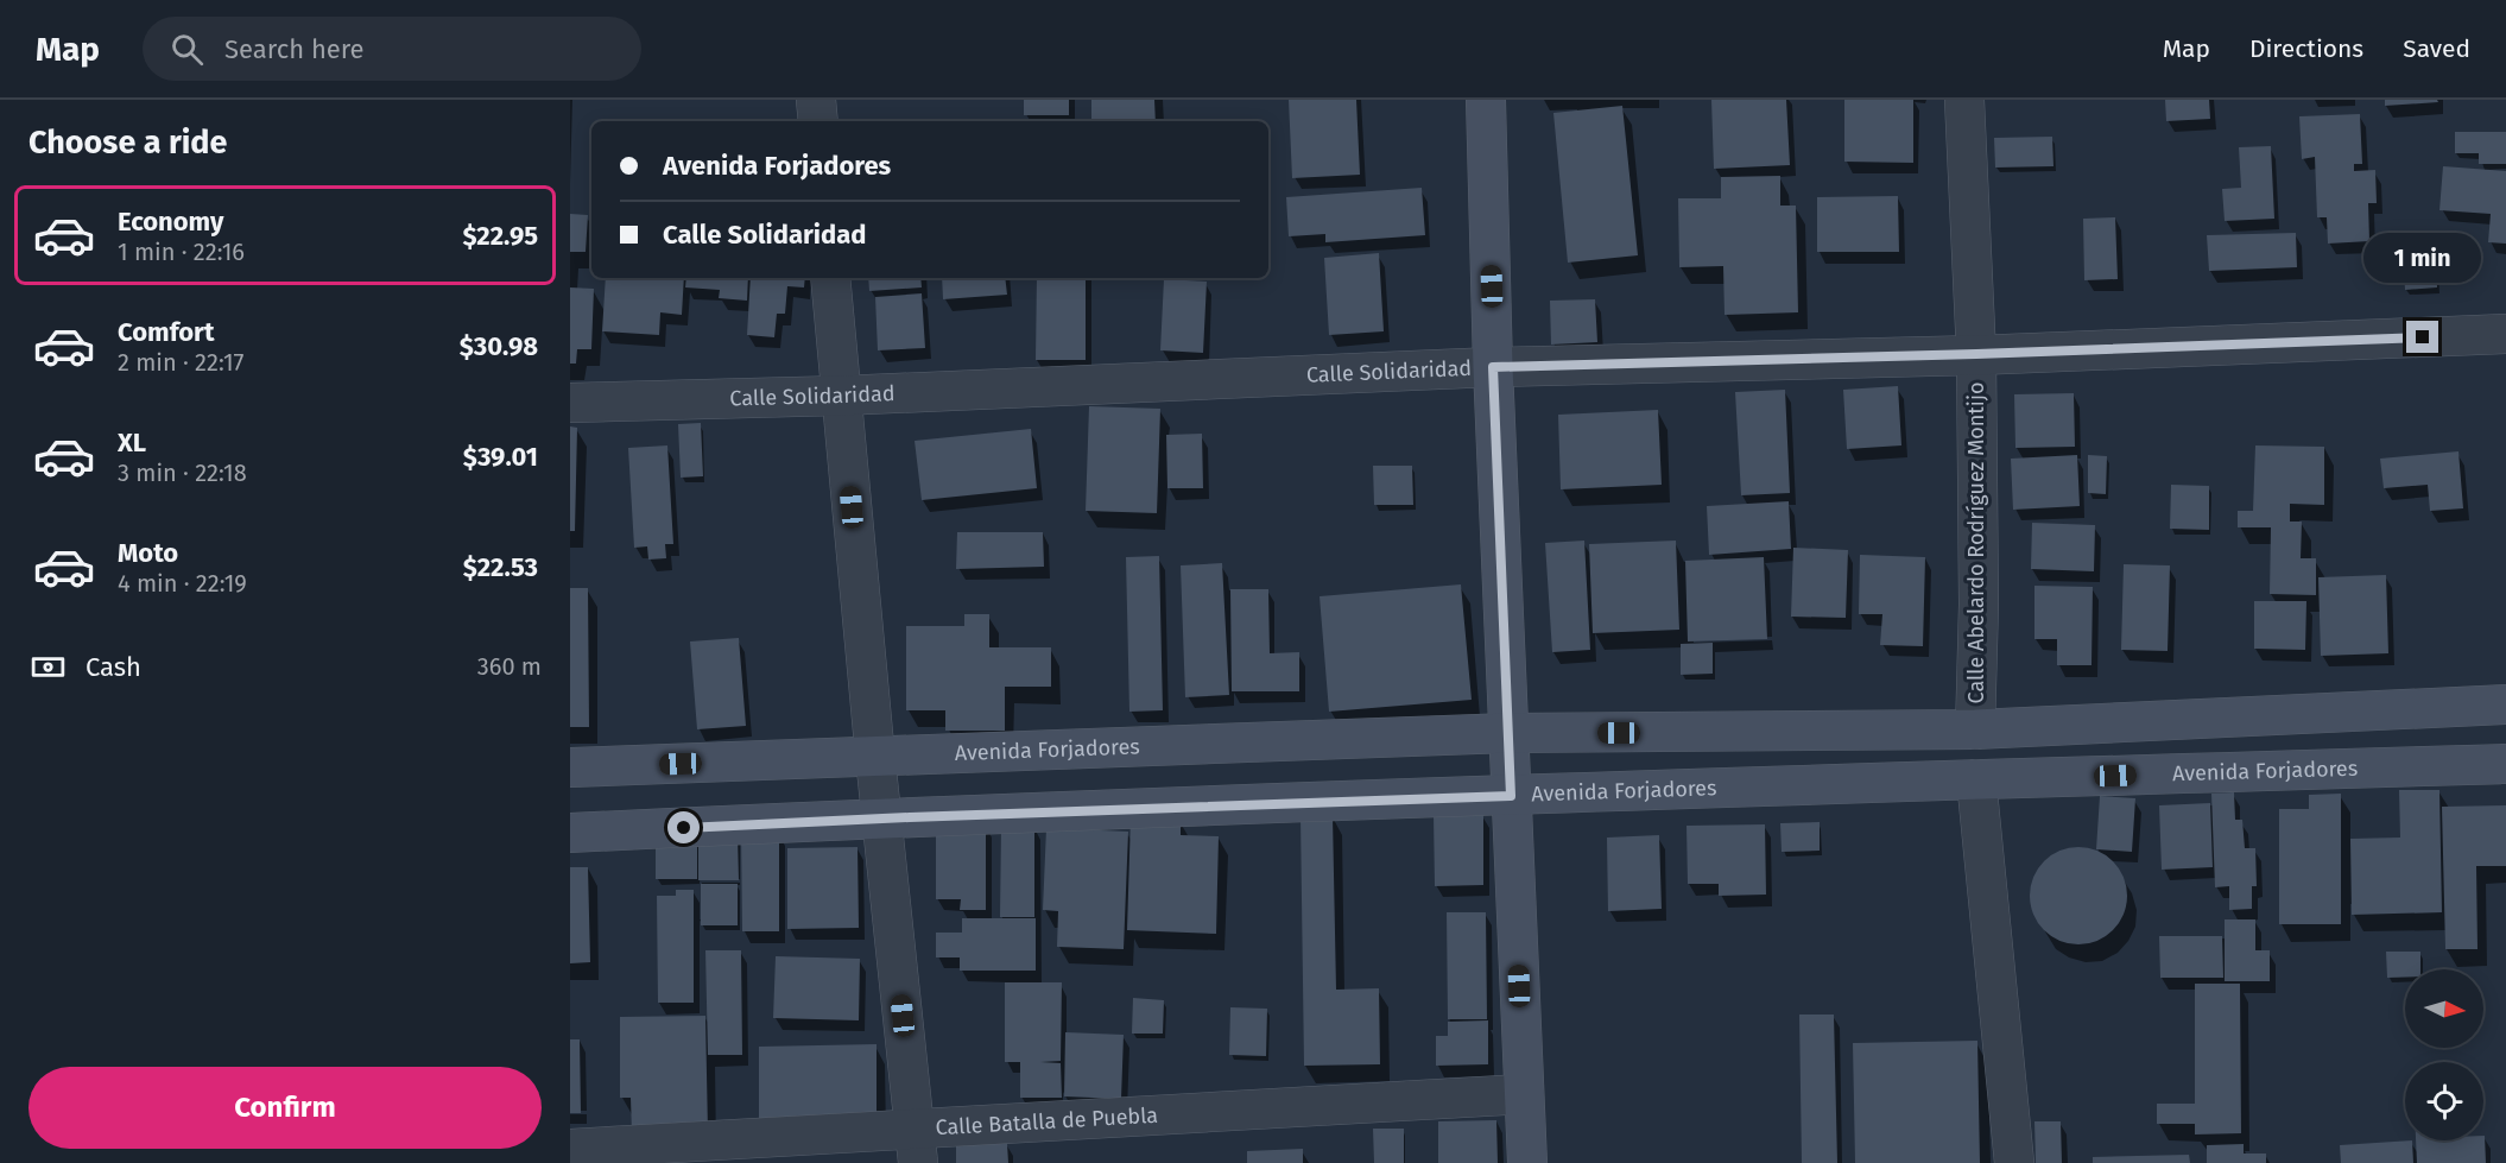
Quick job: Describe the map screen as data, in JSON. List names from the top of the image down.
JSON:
{
  "streets": {
    "main road": ["Avenida Forjadores"],
    "street": ["Calle Solidaridad", "Calle Abelardo Rodríguez Montijo", "Calle Batalla de Puebla"]
  },
  "crossings": [
    ["Calle Solidaridad", "Calle Abelardo Rodríguez Montijo"],
    ["Calle Abelardo Rodríguez Montijo", "Avenida Forjadores"]
  ],
  "north": "right",
  "page": {
    "header": "Map",
    "search": "Search here",
    "nav": ["Map", "Directions", "Saved"],
    "heading": "Choose a ride",
    "banner": ["Avenida Forjadores", "Calle Solidaridad"],
    "list": [
      {
        "name": "Economy",
        "note": "1 min · 22:16",
        "value": "$22.95"
      },
      {
        "name": "Comfort",
        "note": "2 min · 22:17",
        "value": "$30.98"
      },
      {
        "name": "XL",
        "note": "3 min · 22:18",
        "value": "$39.01"
      },
      {
        "name": "Moto",
        "note": "4 min · 22:19",
        "value": "$22.53"
      }
    ],
    "bubble": "1 min",
    "pay": ["Cash", "360 m"],
    "buttons": "Confirm"
  }
}
